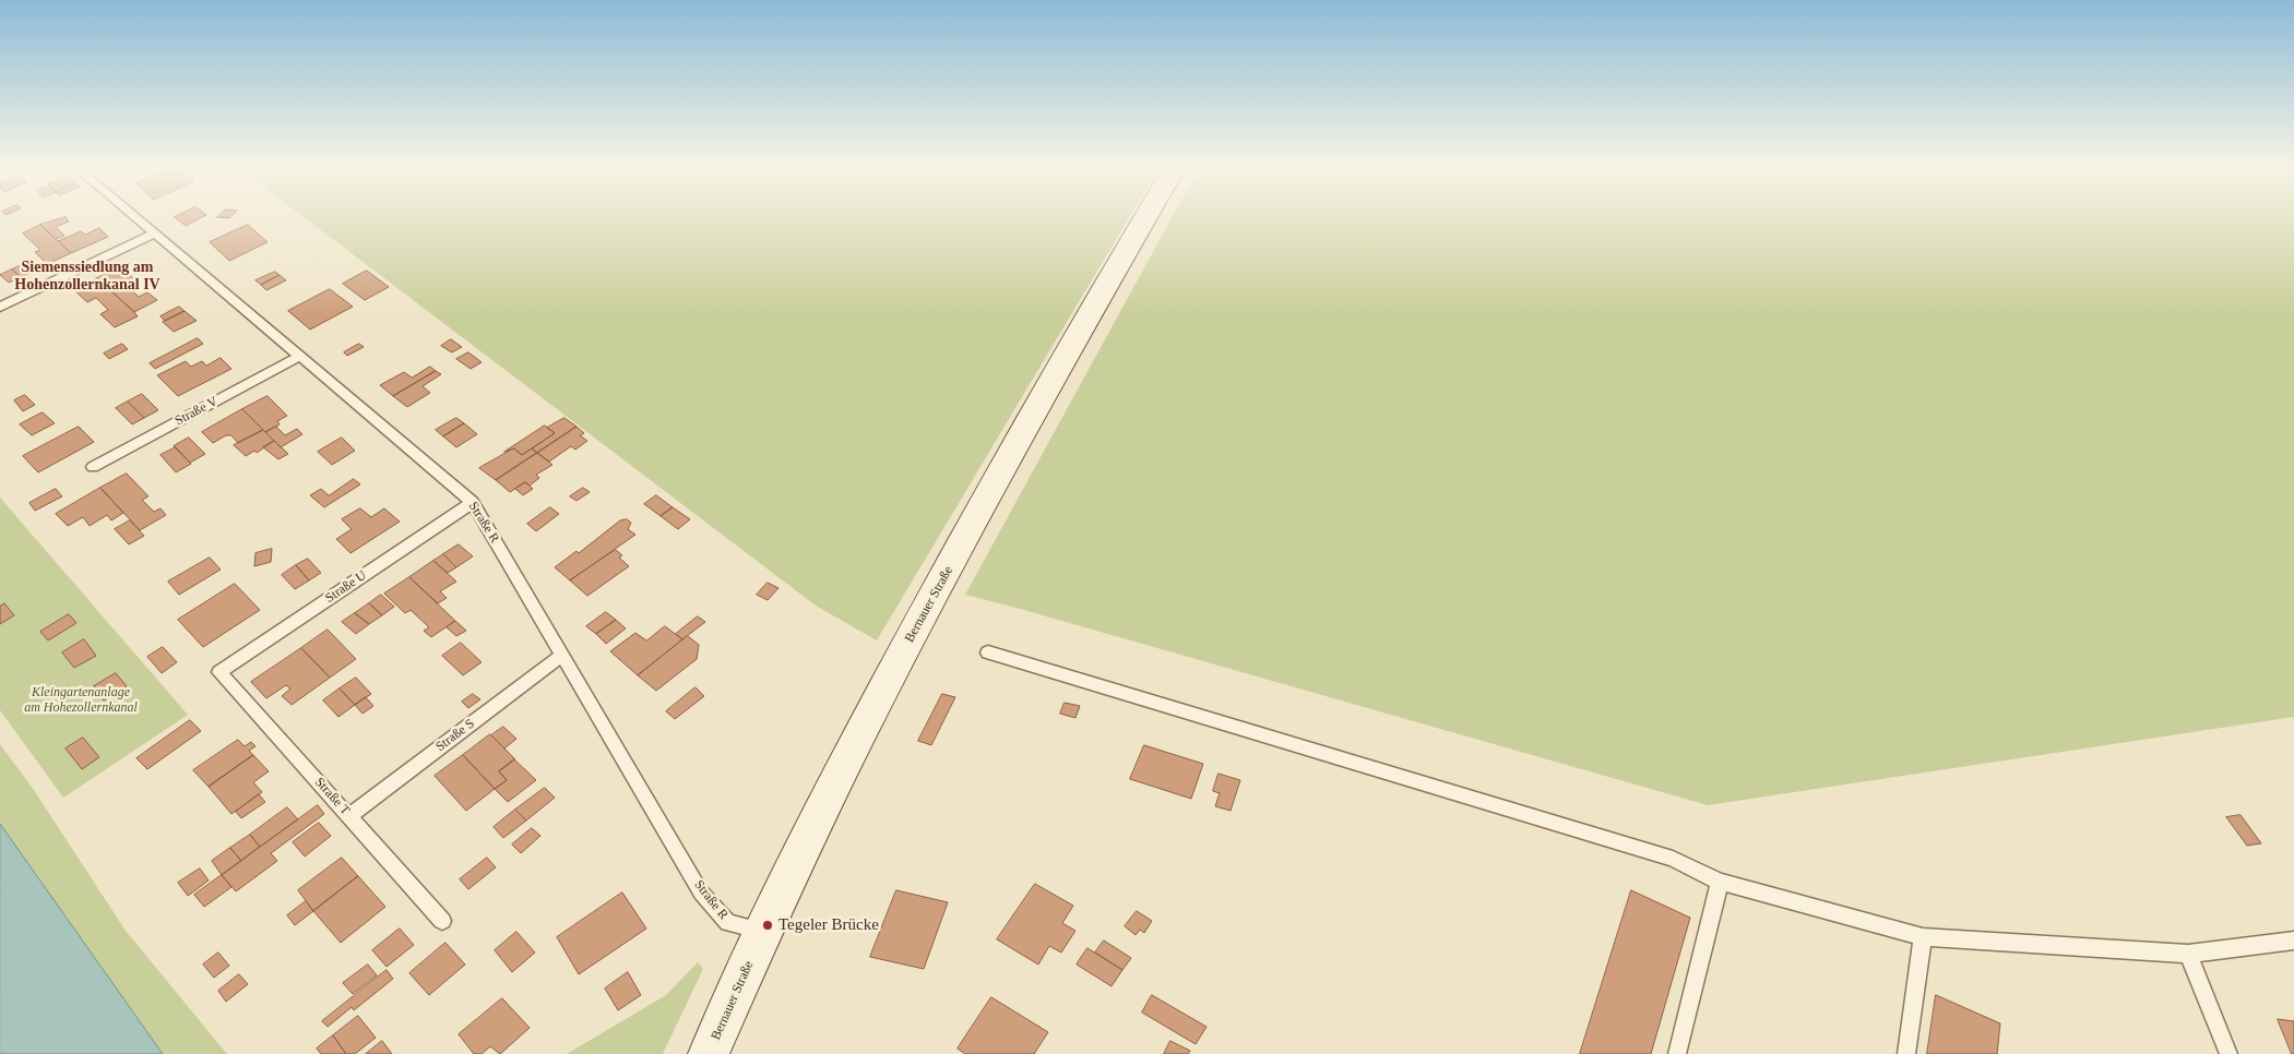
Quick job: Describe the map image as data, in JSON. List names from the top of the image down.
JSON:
{
  "streets": {
    "main road": ["Bernauer Straße"],
    "lane": [
      "Straße V",
      "Straße R",
      "Straße U",
      "Straße S",
      "Straße T"
    ]
  },
  "crossings": [
    ["Straße V", "Straße R"],
    ["Straße R", "Straße U"],
    ["Straße R", "Bernauer Straße"],
    ["Straße R", "Straße S"],
    ["Straße U", "Straße T"],
    ["Straße S", "Straße T"]
  ],
  "districts": ["Siemenssiedlung am Hohenzollernkanal IV"],
  "parks": ["Kleingartenanlage am Hohezollernkanal"],
  "places": ["Tegeler Brücke"]
}
